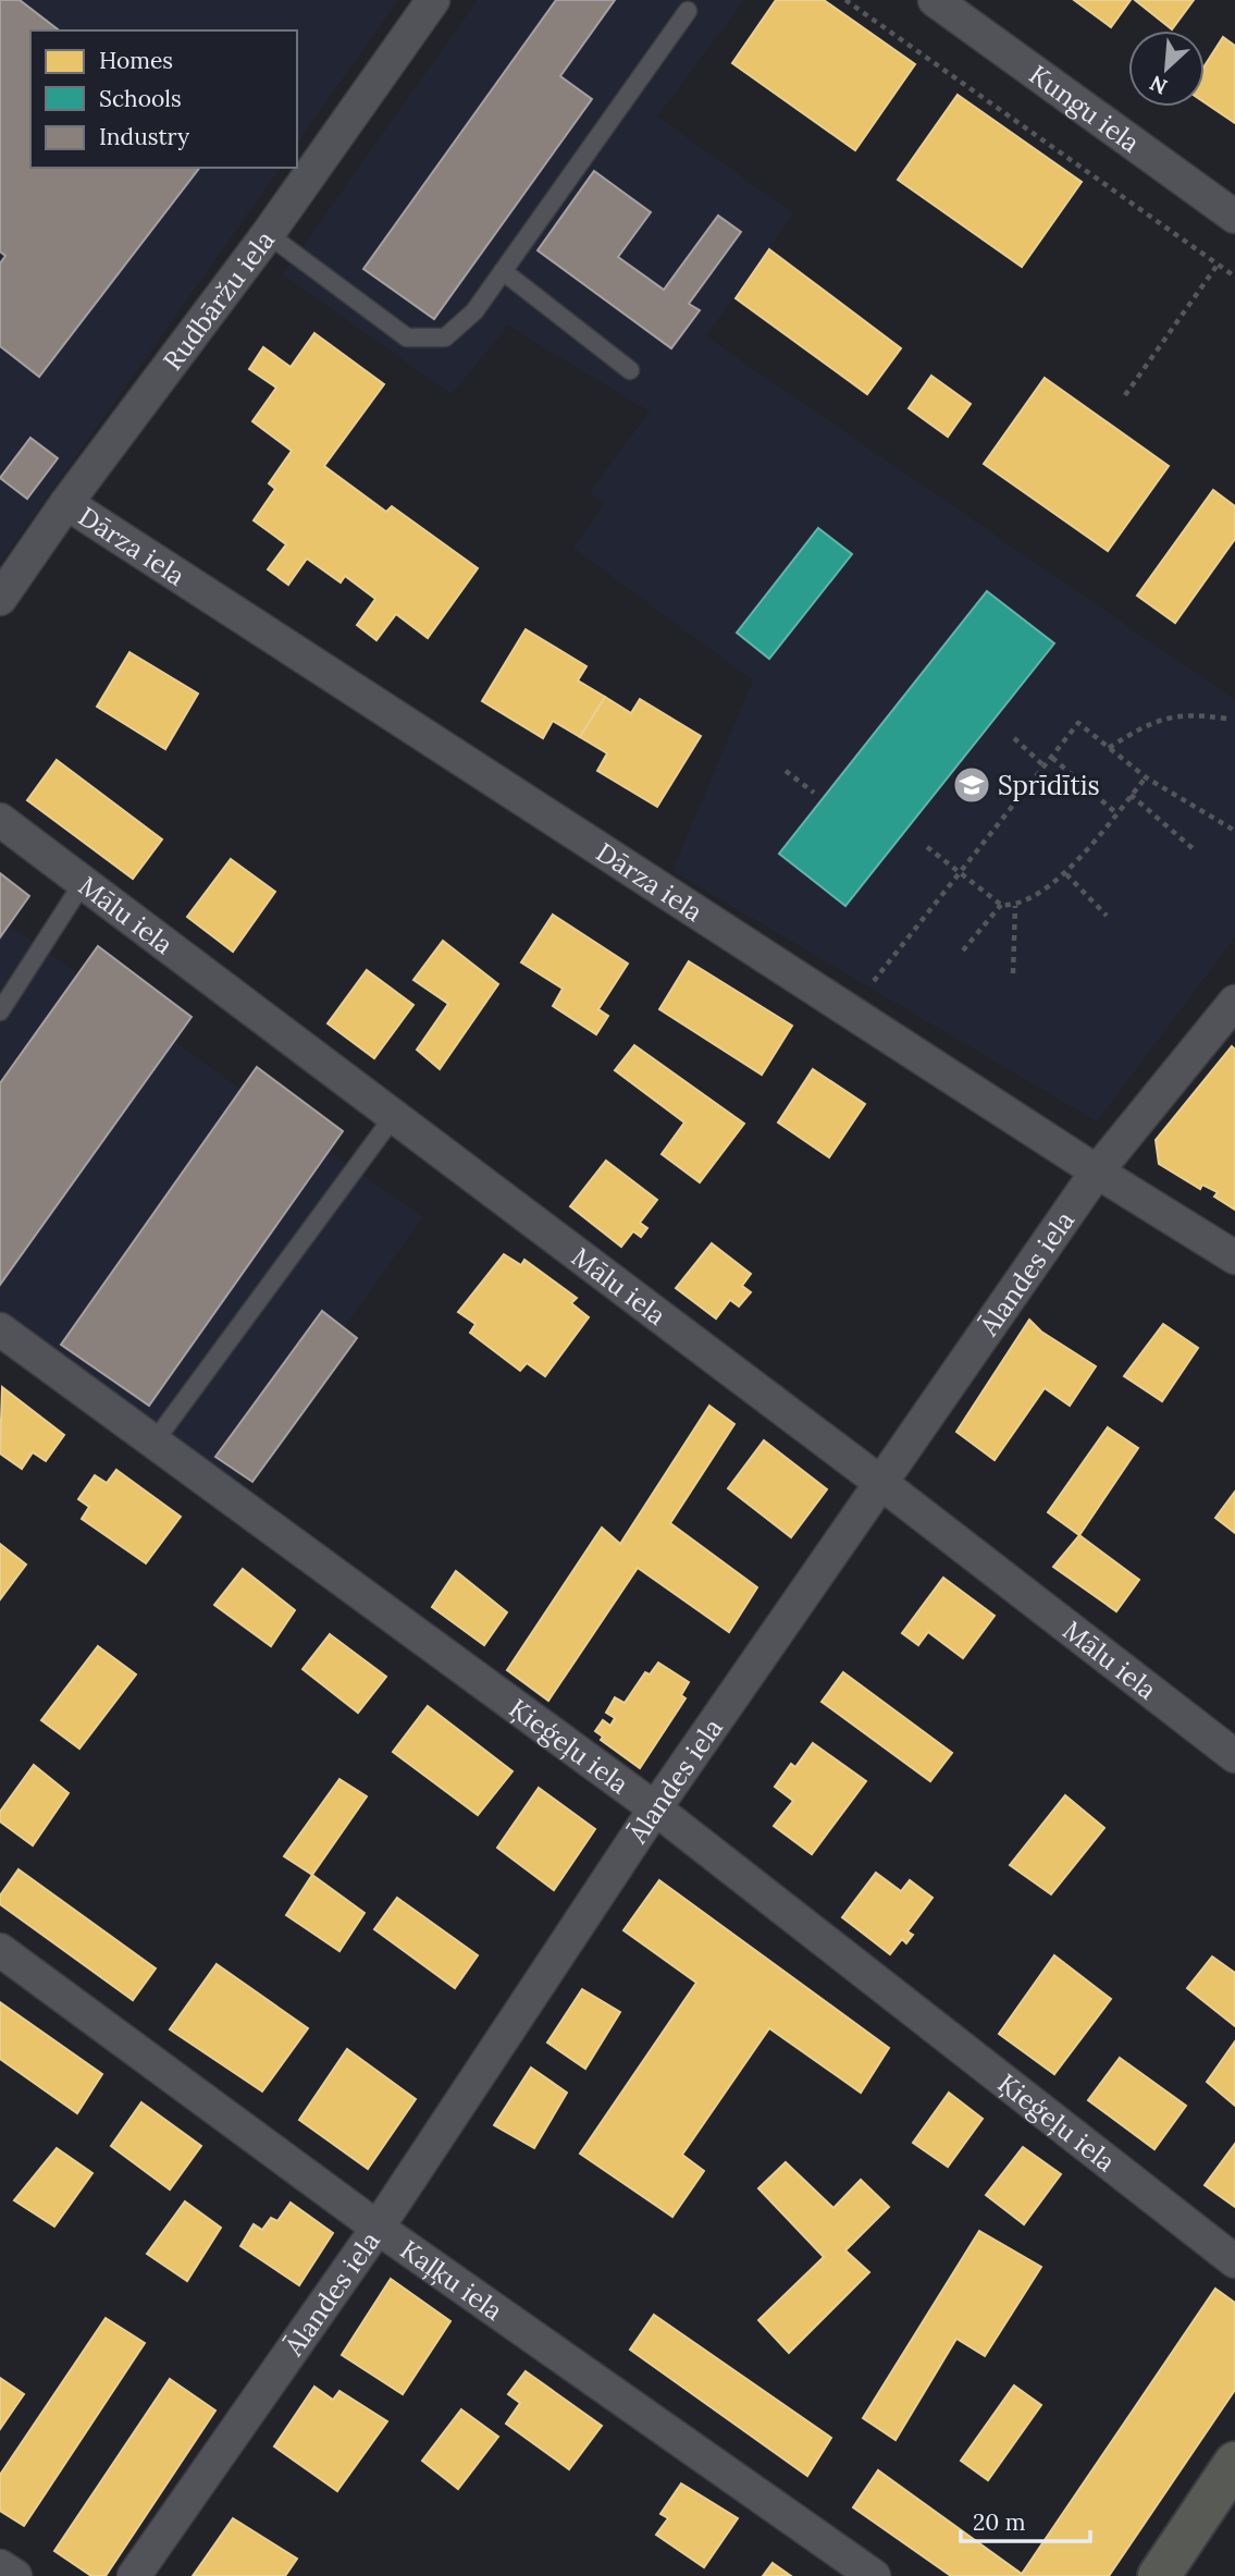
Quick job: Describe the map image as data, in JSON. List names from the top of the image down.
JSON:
{
  "streets": {
    "street": [
      "Kungu iela",
      "Rudbāržu iela",
      "Dārza iela",
      "Mālu iela",
      "Ālandes iela",
      "Ķieģeļu iela",
      "Kaļķu iela"
    ]
  },
  "crossings": [
    ["Rudbāržu iela", "Dārza iela"],
    ["Dārza iela", "Ālandes iela"],
    ["Mālu iela", "Ālandes iela"],
    ["Ālandes iela", "Ķieģeļu iela"],
    ["Ālandes iela", "Kaļķu iela"]
  ],
  "places": {
    "school or university": ["Sprīdītis"]
  },
  "legend": ["Homes", "Schools", "Industry"],
  "scale_bar": "20 m",
  "north": "bottom left"
}
